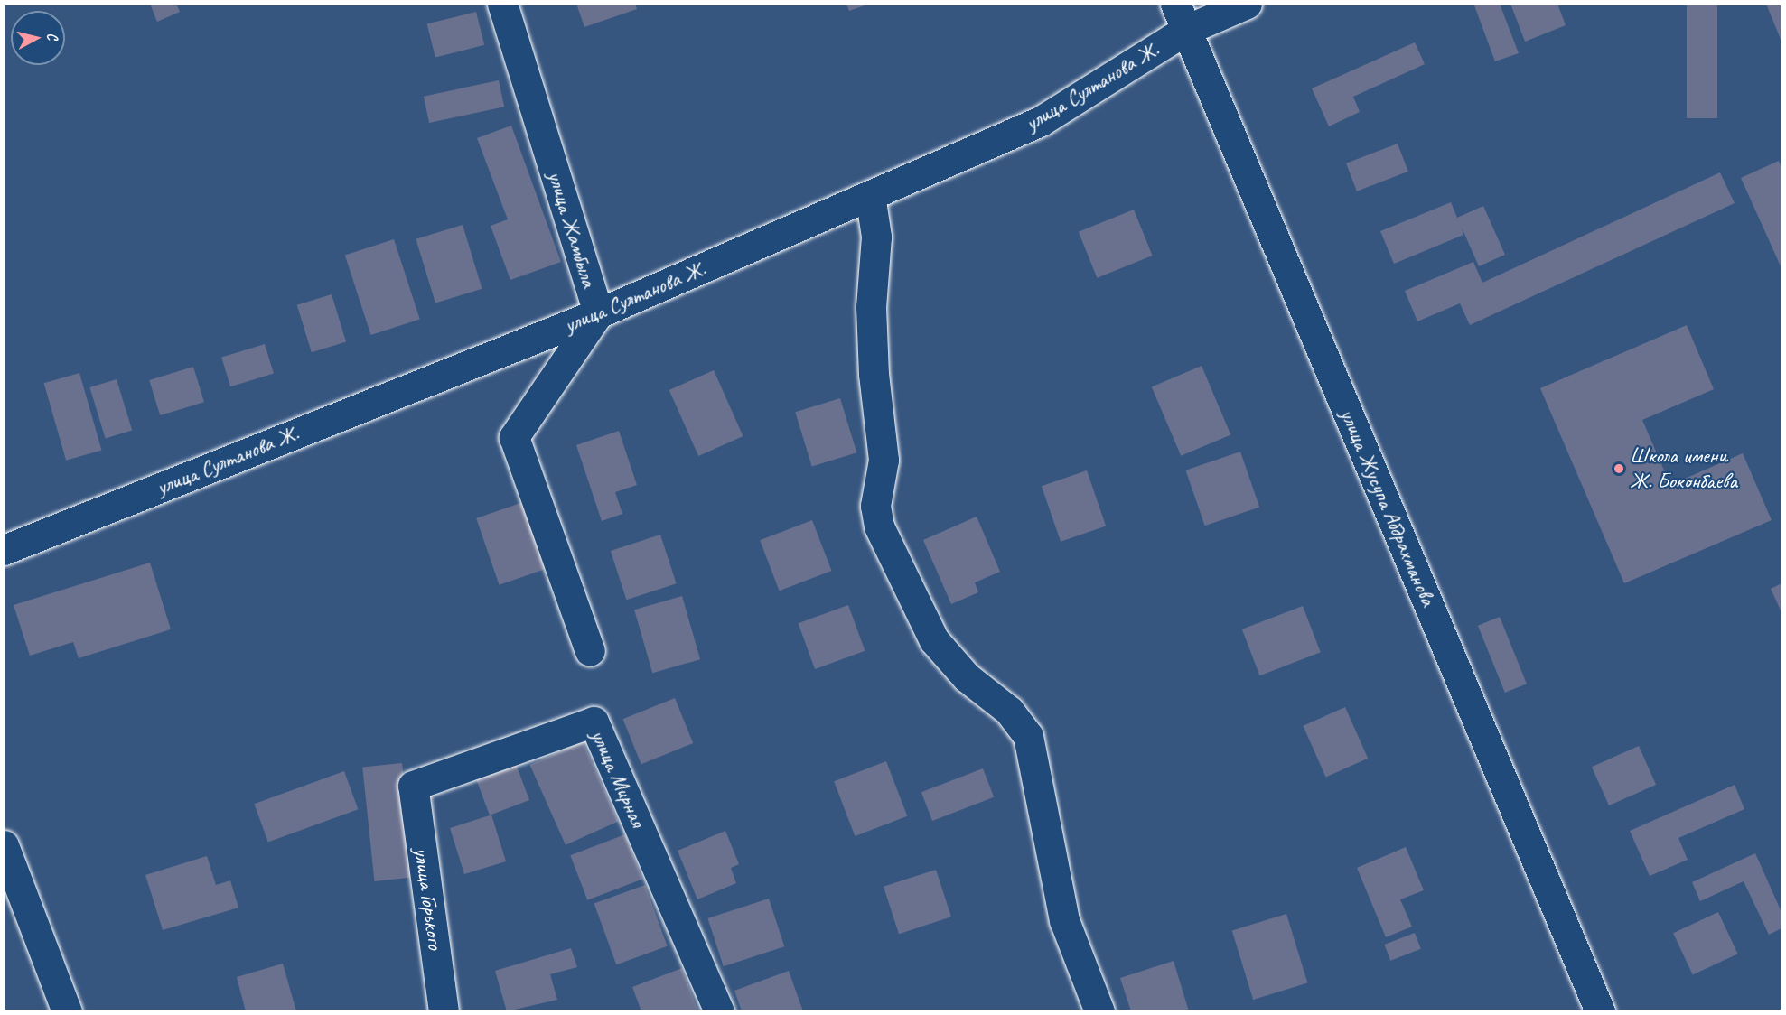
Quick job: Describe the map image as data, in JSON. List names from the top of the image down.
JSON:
{
  "streets": {
    "main road": [
      "улица Султанова Ж.",
      "улица Жамбыла",
      "улица Жусупа Абдрахманова",
      "улица Мирная",
      "улица Горького"
    ]
  },
  "crossings": [
    ["улица Султанова Ж.", "улица Жамбыла"],
    ["улица Султанова Ж.", "улица Жусупа Абдрахманова"],
    ["улица Мирная", "улица Горького"]
  ],
  "places": ["Школа имени Ж. Боконбаева"],
  "north": "right"
}
